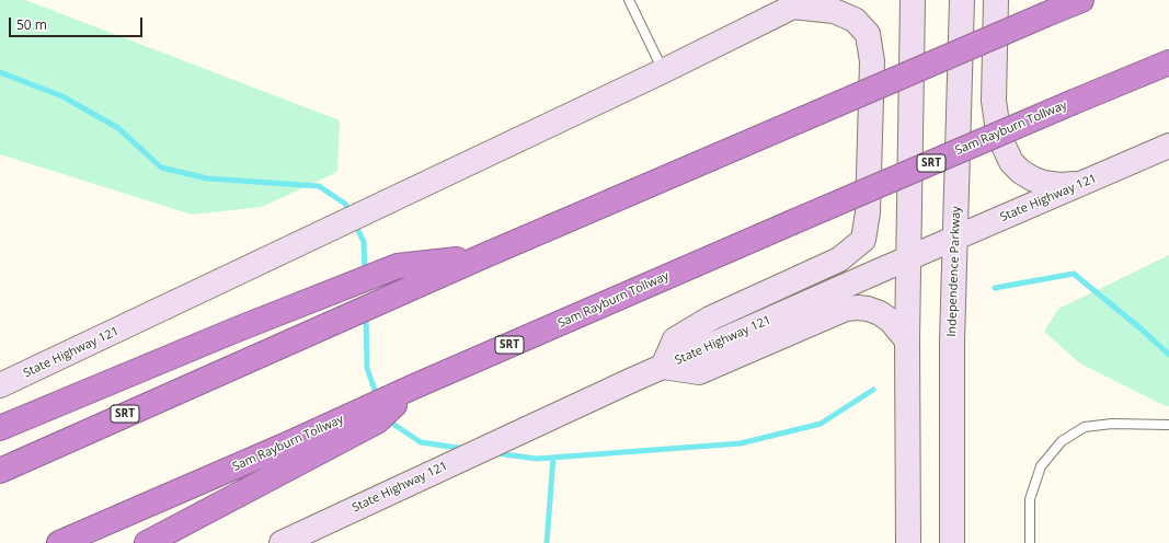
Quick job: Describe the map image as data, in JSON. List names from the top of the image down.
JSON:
{
  "streets": {
    "highway": ["Sam Rayburn Tollway", "SRT"],
    "main road": ["State Highway 121", "Independence Parkway"]
  },
  "crossings": [
    ["State Highway 121", "Independence Parkway"]
  ],
  "scale_bar": "50 m"
}
